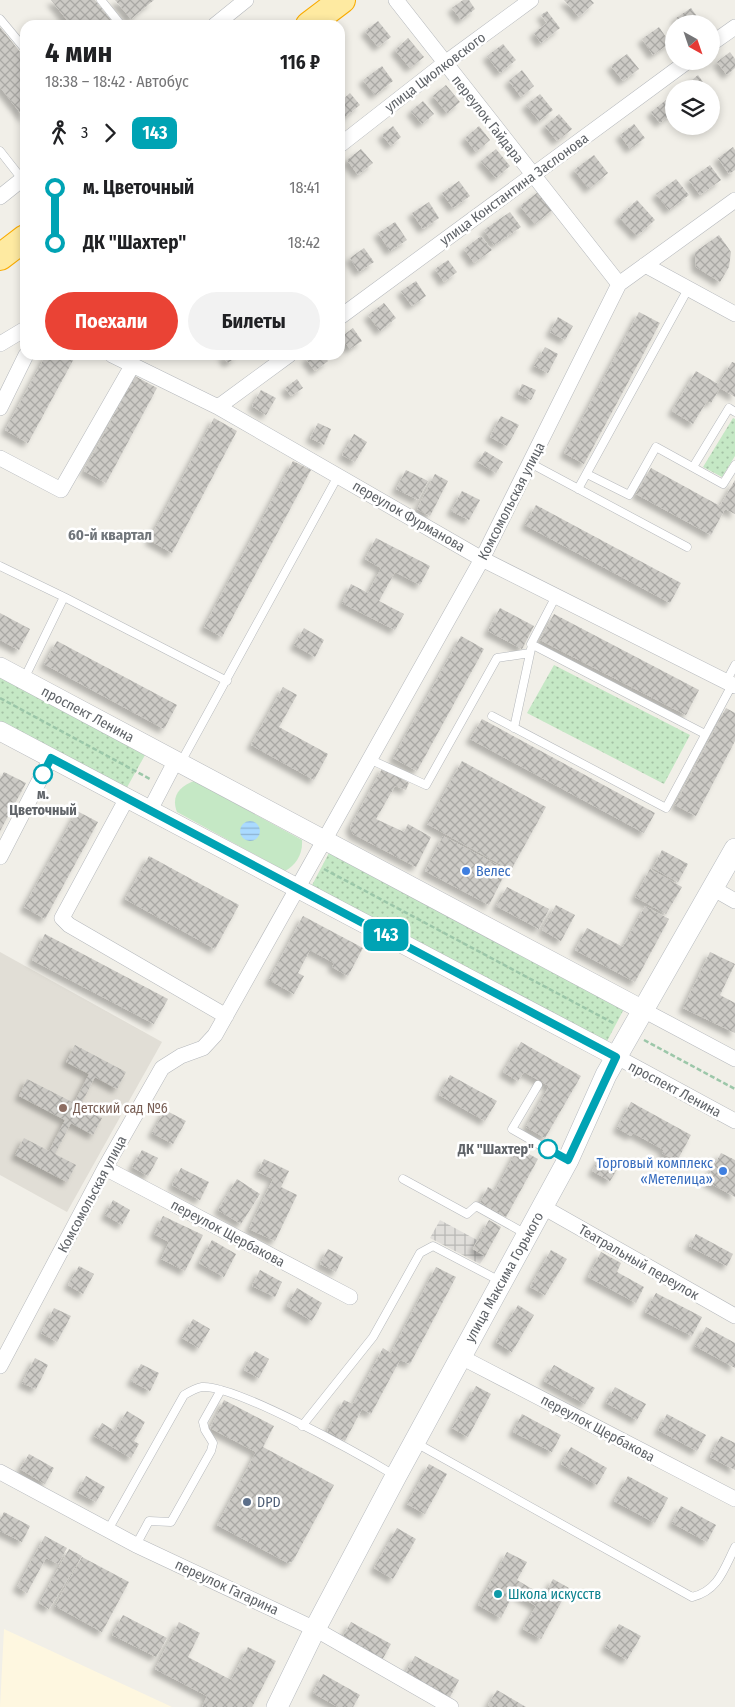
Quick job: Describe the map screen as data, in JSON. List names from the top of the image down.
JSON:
{
  "streets": {
    "main road": ["улица Максима Горького"],
    "street": [
      "улица Циолковского",
      "переулок Гайдара",
      "улица Константина Заслонова",
      "Комсомольская улица",
      "переулок Фурманова",
      "проспект Ленина",
      "переулок Щербакова",
      "Театральный переулок",
      "переулок Гагарина"
    ]
  },
  "crossings": [
    ["улица Циолковского", "переулок Гайдара"],
    ["переулок Гайдара", "улица Константина Заслонова"],
    ["переулок Гайдара", "Комсомольская улица"],
    ["Комсомольская улица", "переулок Фурманова"],
    ["Комсомольская улица", "проспект Ленина"],
    ["Комсомольская улица", "переулок Щербакова"],
    ["проспект Ленина", "улица Максима Горького"],
    ["переулок Щербакова", "улица Максима Горького"],
    ["Театральный переулок", "улица Максима Горького"],
    ["улица Максима Горького", "переулок Гагарина"]
  ],
  "districts": ["60-й квартал"],
  "places": [
    "м. Цветочный",
    "Велес",
    "Детский сад №6",
    "ДК \"Шахтер\"",
    "Торговый комплекс «Метелица»",
    "DPD",
    "Школа искусств"
  ],
  "lines": ["bus line 143"],
  "north": "bottom right",
  "page": {
    "on_map": "143",
    "heading": ["4 мин", "18:38 – 18:42 · Автобус", "116 ₽"],
    "legs": ["3", "143"],
    "list": [
      {
        "name": "м. Цветочный",
        "value": "18:41"
      },
      {
        "name": "ДК \"Шахтер\"",
        "value": "18:42"
      }
    ],
    "buttons": ["Поехали", "Билеты"]
  }
}
